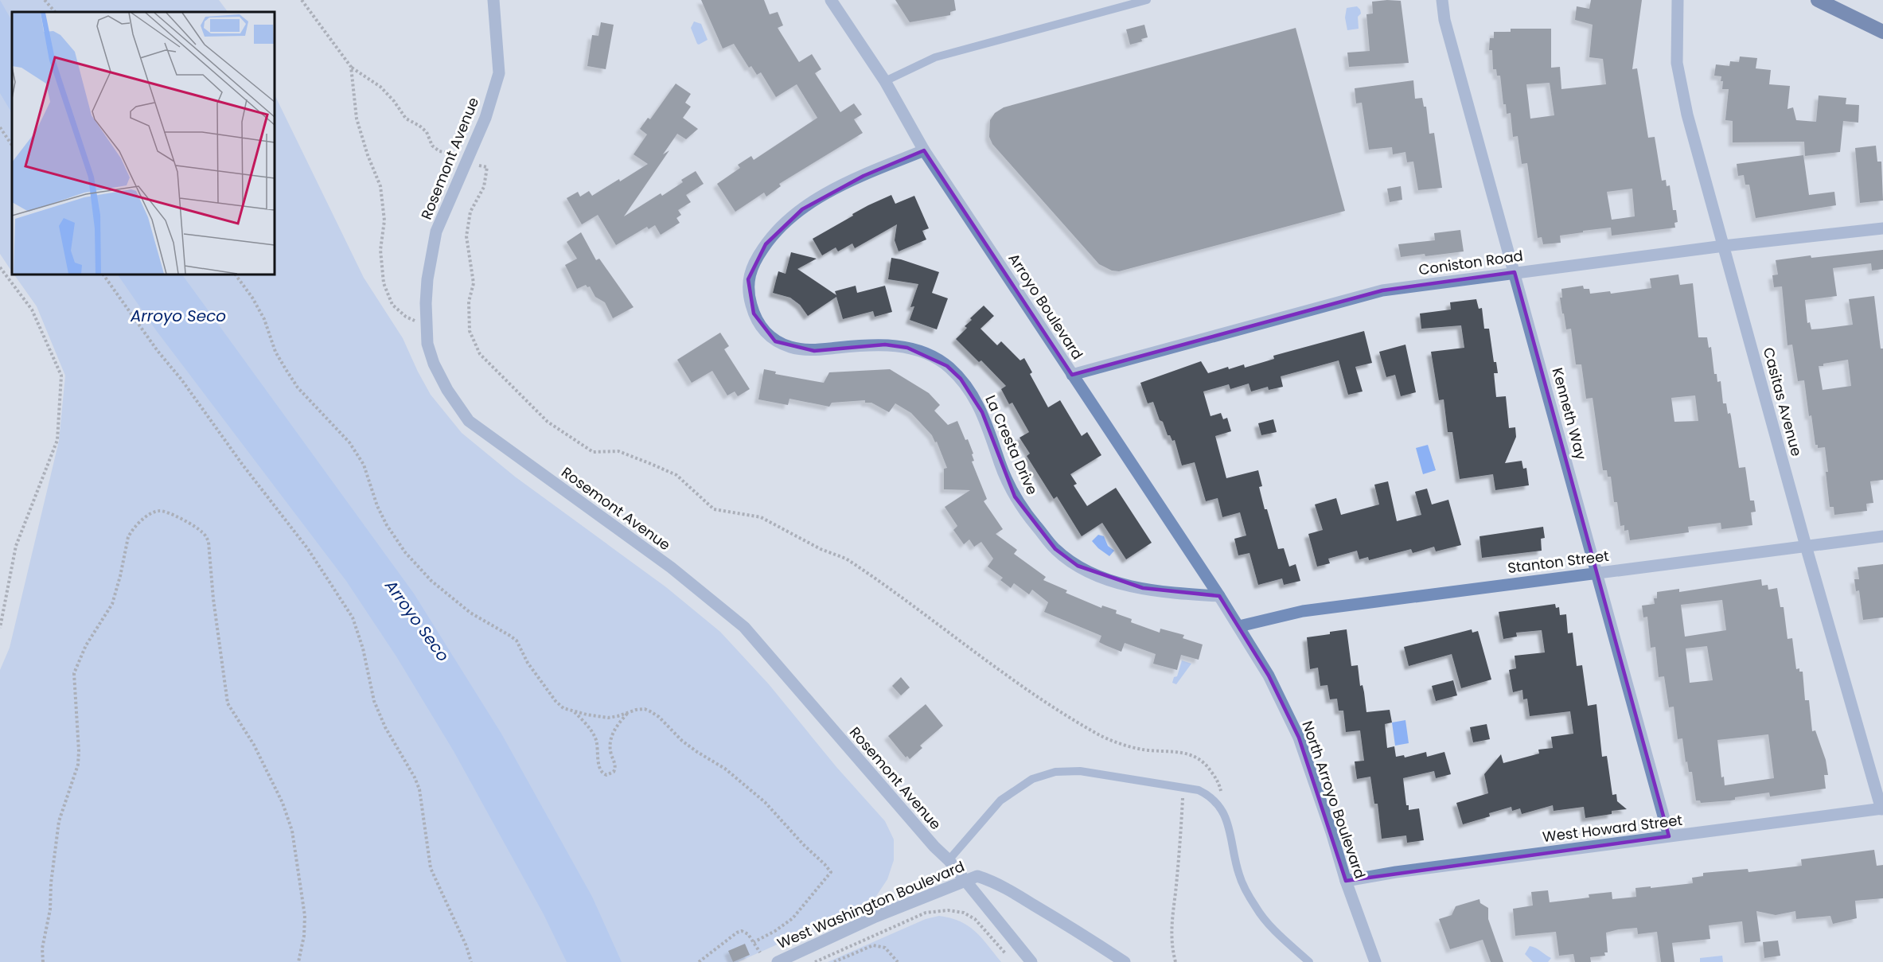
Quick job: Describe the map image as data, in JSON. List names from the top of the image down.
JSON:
{
  "streets": {
    "street": [
      "Rosemont Avenue",
      "Coniston Road",
      "Arroyo Boulevard",
      "Casitas Avenue",
      "Kenneth Way",
      "La Cresta Drive",
      "Stanton Street",
      "North Arroyo Boulevard",
      "West Howard Street",
      "West Washington Boulevard"
    ]
  },
  "crossings": [
    ["Rosemont Avenue", "West Washington Boulevard"],
    ["Coniston Road", "Arroyo Boulevard"],
    ["Coniston Road", "Casitas Avenue"],
    ["Coniston Road", "Kenneth Way"],
    ["Arroyo Boulevard", "La Cresta Drive"],
    ["Arroyo Boulevard", "Stanton Street"],
    ["Arroyo Boulevard", "North Arroyo Boulevard"],
    ["Casitas Avenue", "Stanton Street"],
    ["Casitas Avenue", "West Howard Street"],
    ["Kenneth Way", "Stanton Street"],
    ["Kenneth Way", "West Howard Street"],
    ["Stanton Street", "North Arroyo Boulevard"],
    ["North Arroyo Boulevard", "West Howard Street"]
  ],
  "water": ["Arroyo Seco"]
}
